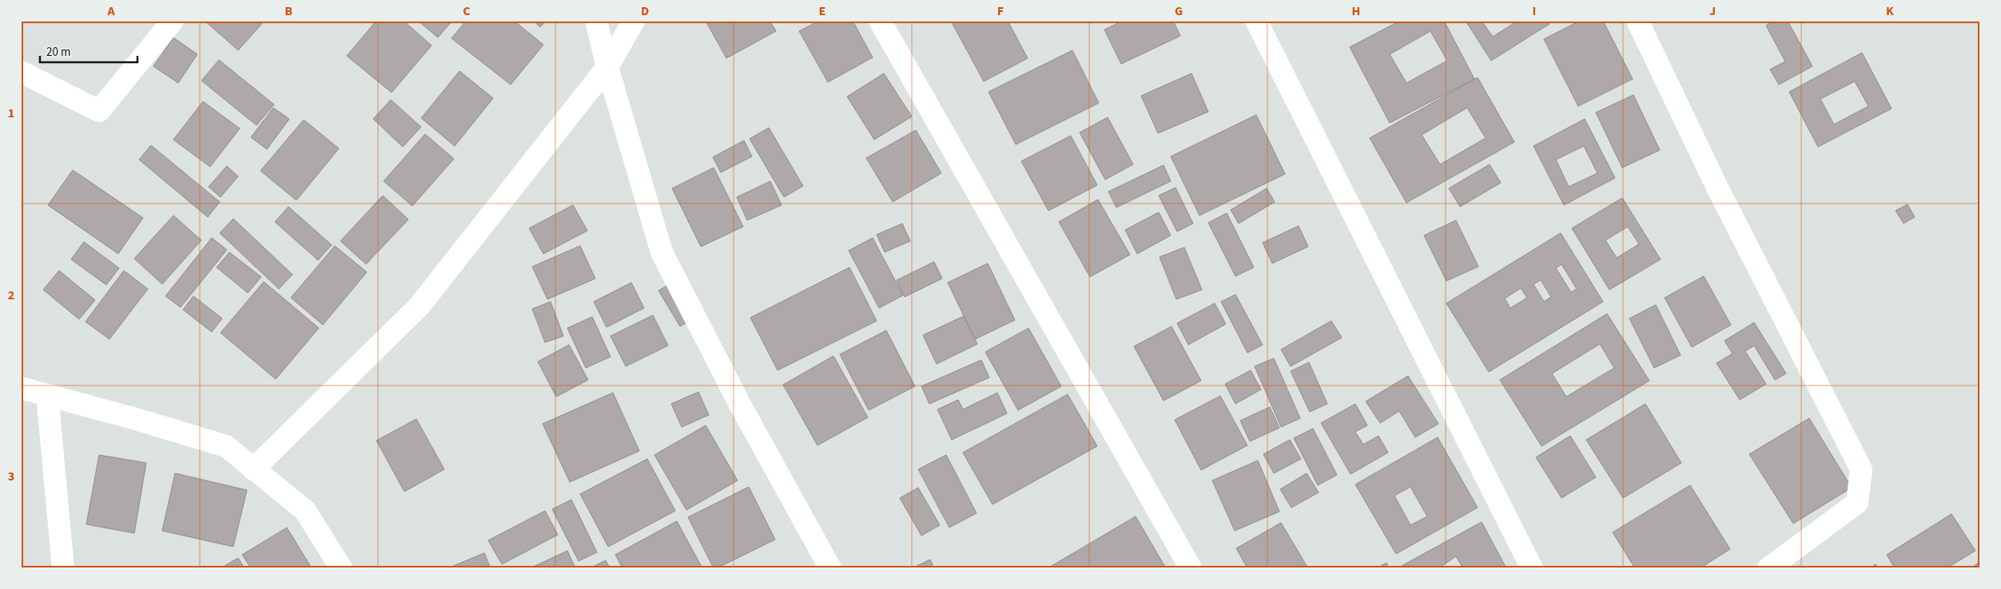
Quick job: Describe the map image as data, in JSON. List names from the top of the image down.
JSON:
{
  "scale_bar": "20 m",
  "grid": {
    "columns": [
      "A",
      "B",
      "C",
      "D",
      "E",
      "F",
      "G",
      "H",
      "I",
      "J",
      "K"
    ],
    "rows": ["1", "2", "3"]
  }
}
